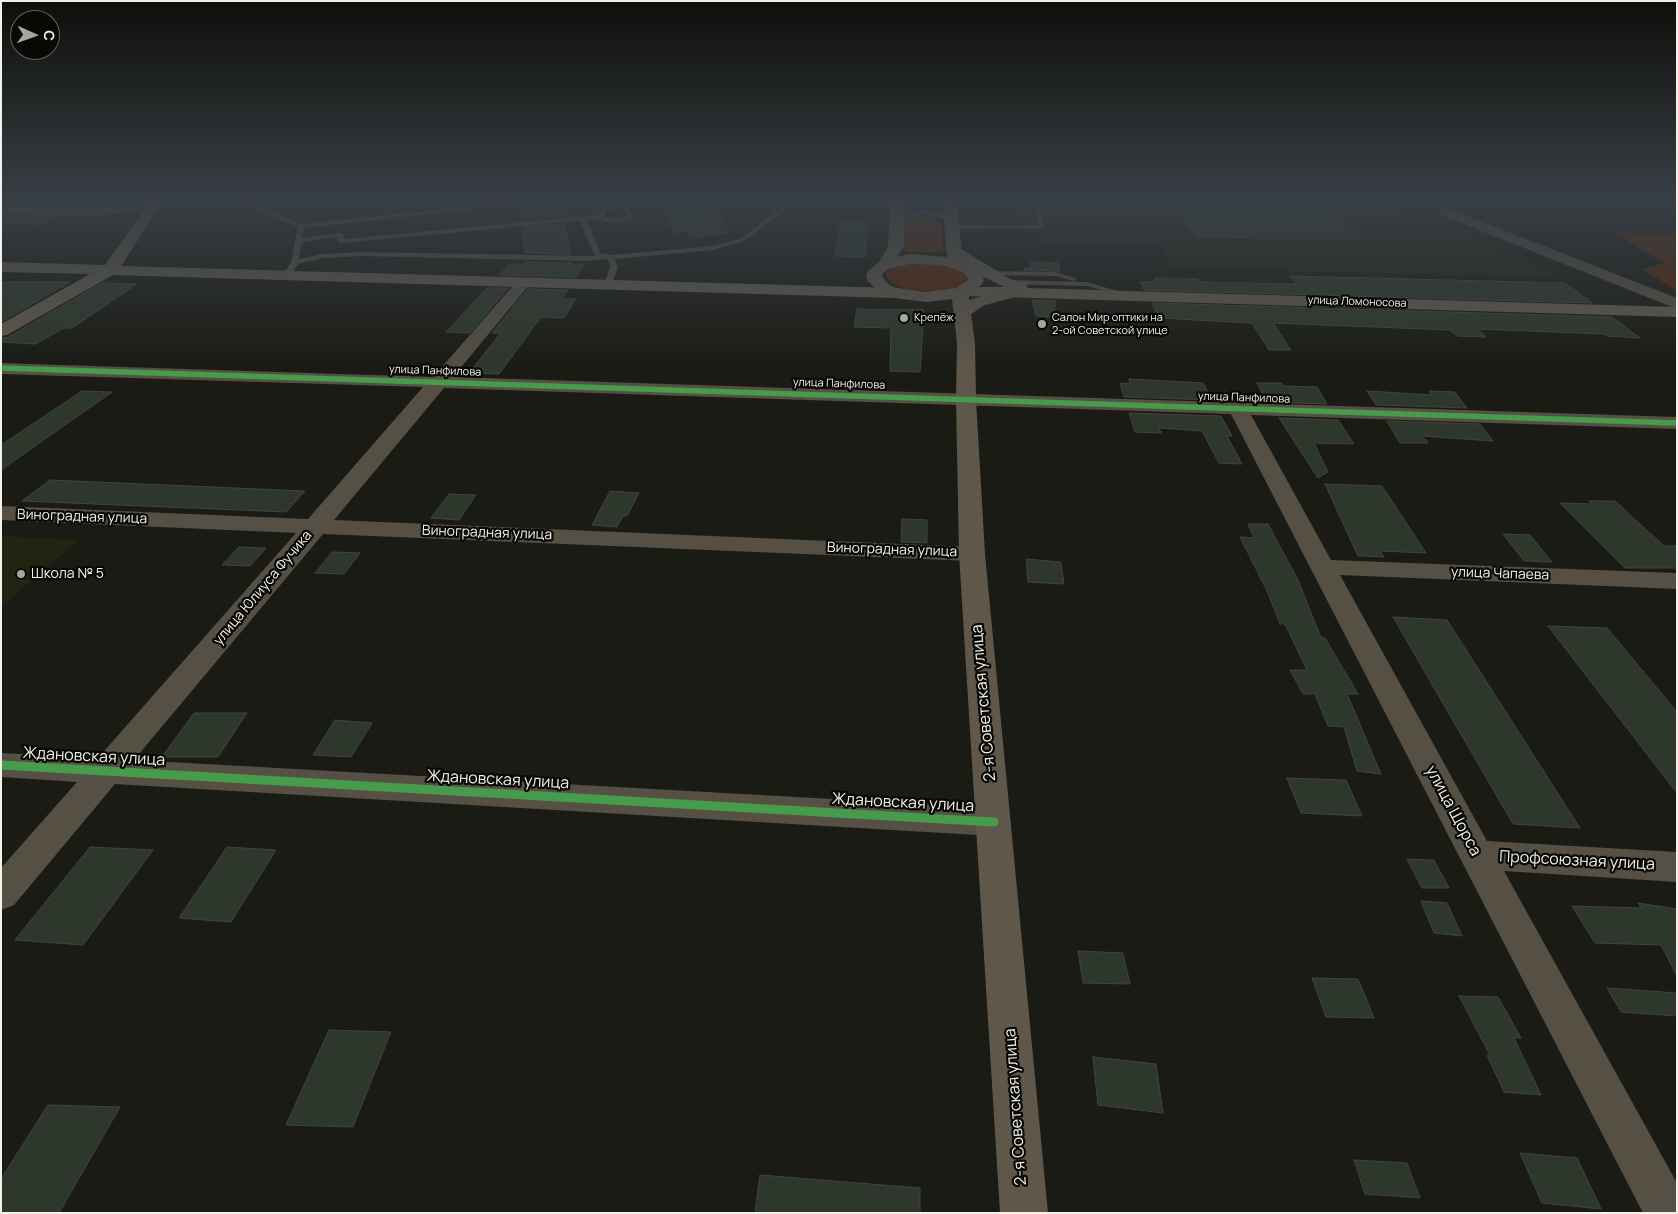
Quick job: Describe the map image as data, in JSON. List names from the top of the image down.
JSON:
{
  "streets": {
    "main road": ["2-я Советская улица"],
    "street": [
      "улица Ломоносова",
      "улица Панфилова",
      "Виноградная улица",
      "улица Чапаева",
      "улица Юлиуса Фучика",
      "Ждановская улица",
      "улица Щорса",
      "Профсоюзная улица"
    ]
  },
  "crossings": [
    ["улица Ломоносова", "2-я Советская улица"],
    ["улица Панфилова", "улица Юлиуса Фучика"],
    ["улица Панфилова", "2-я Советская улица"],
    ["улица Панфилова", "улица Щорса"],
    ["Виноградная улица", "улица Юлиуса Фучика"],
    ["Виноградная улица", "2-я Советская улица"],
    ["улица Чапаева", "улица Щорса"],
    ["улица Юлиуса Фучика", "Ждановская улица"],
    ["2-я Советская улица", "Ждановская улица"],
    ["улица Щорса", "Профсоюзная улица"]
  ],
  "places": ["Крепёж", "Салон Мир оптики на 2-ой Советской улице", "Школа № 5"],
  "north": "right"
}
